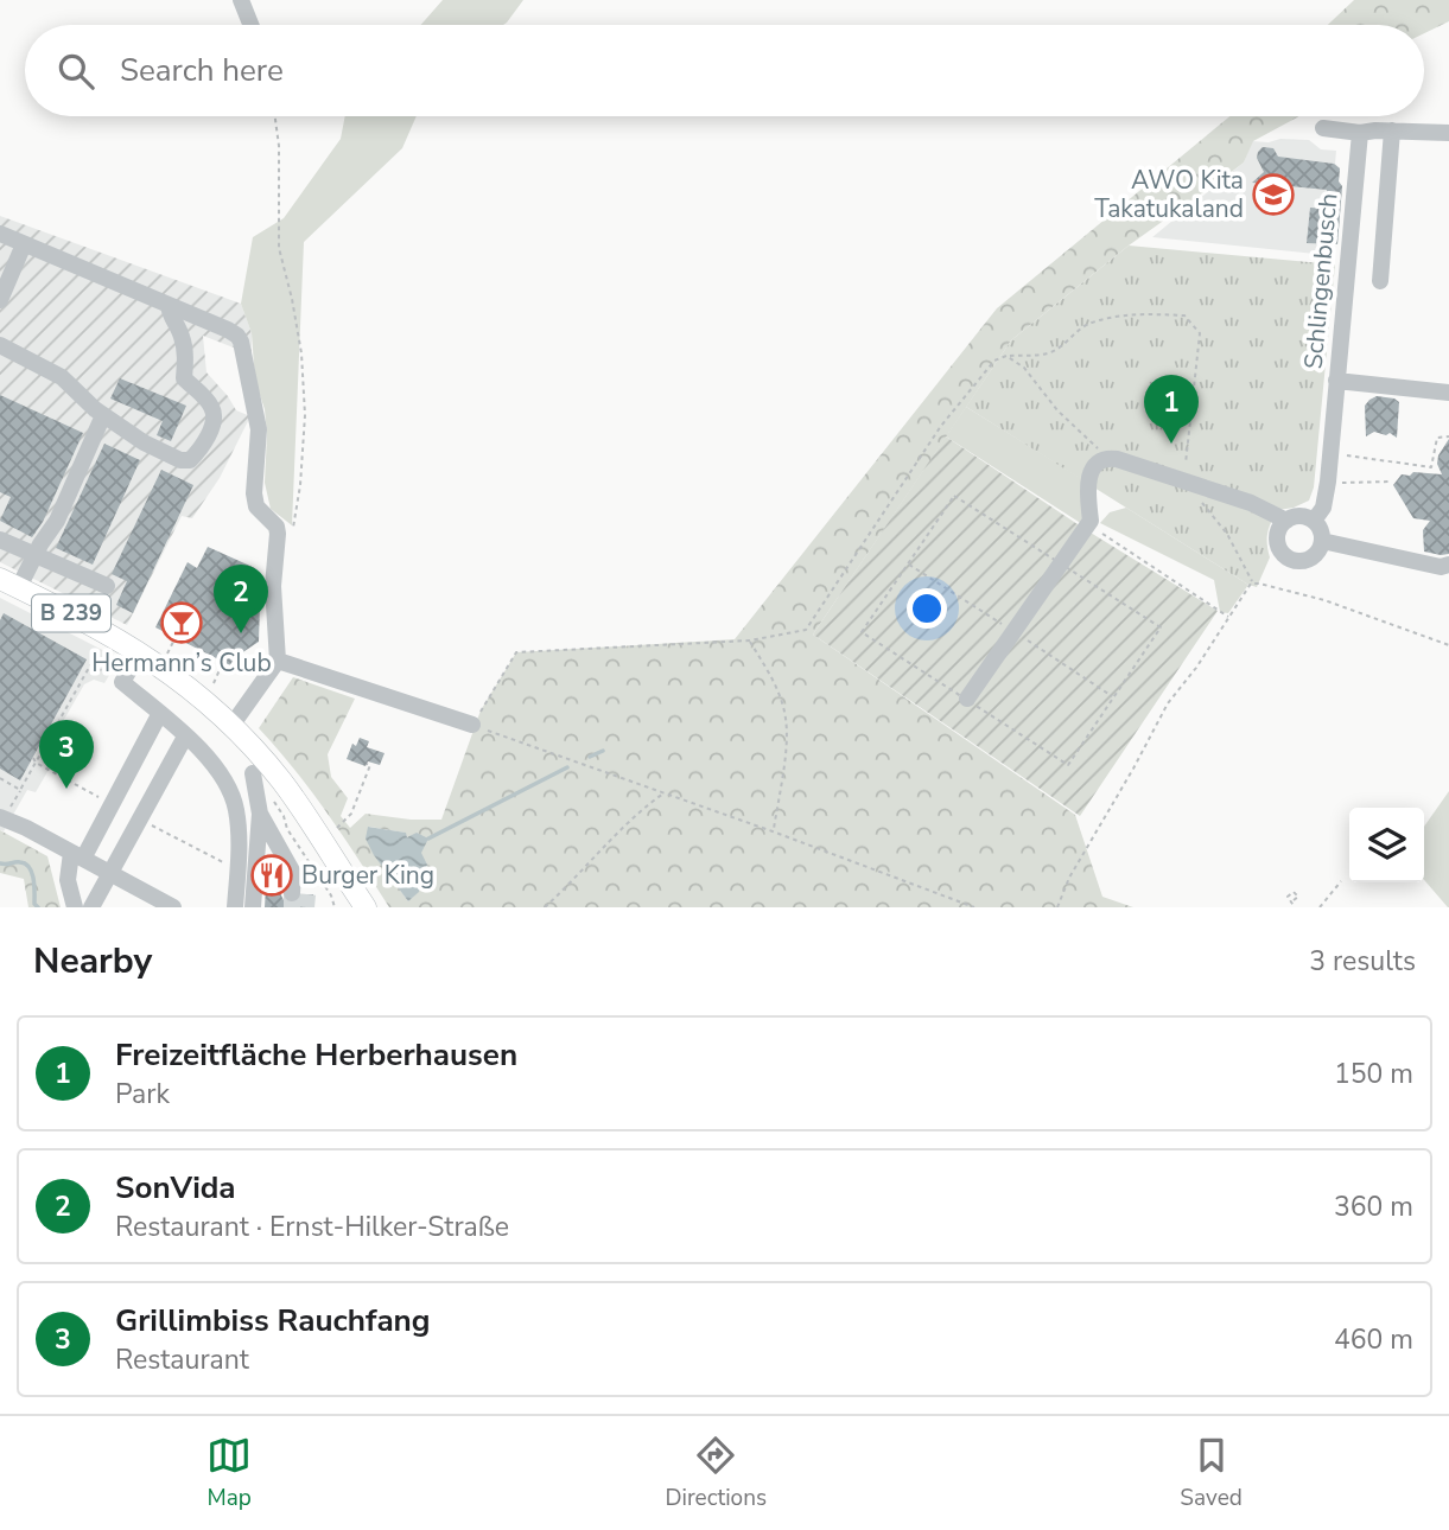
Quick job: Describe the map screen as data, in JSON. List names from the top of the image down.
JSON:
{
  "streets": {
    "main road": ["B 239"],
    "street": ["Schlingenbusch"]
  },
  "places": {
    "school or university": ["AWO Kita Takatukaland"],
    "bar": ["Hermann’s Club"],
    "restaurant": ["Burger King"]
  },
  "page": {
    "search": "Search here",
    "pins": ["1", "2", "3"],
    "heading": ["Nearby", "3 results"],
    "list": [
      {
        "mark": "1",
        "name": "Freizeitfläche Herberhausen",
        "note": "Park",
        "value": "150 m"
      },
      {
        "mark": "2",
        "name": "SonVida",
        "note": "Restaurant · Ernst-Hilker-Straße",
        "value": "360 m"
      },
      {
        "mark": "3",
        "name": "Grillimbiss Rauchfang",
        "note": "Restaurant",
        "value": "460 m"
      }
    ],
    "nav": ["Map", "Directions", "Saved"]
  }
}
